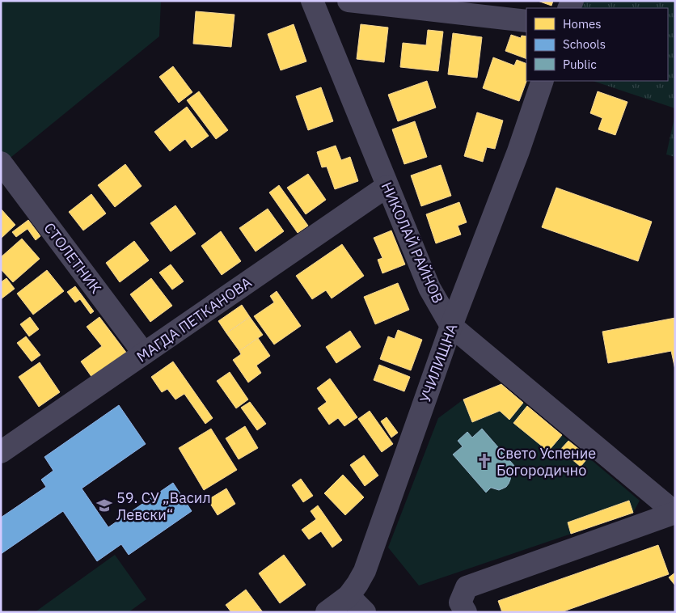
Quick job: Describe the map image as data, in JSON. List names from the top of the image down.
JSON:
{
  "streets": {
    "street": [
      "НИКОЛАЙ РАЙНОВ",
      "СТОЛЕТНИК",
      "МАГДА ПЕТКАНОВА",
      "УЧИЛИЩНА"
    ]
  },
  "crossings": [
    ["НИКОЛАЙ РАЙНОВ", "МАГДА ПЕТКАНОВА"],
    ["НИКОЛАЙ РАЙНОВ", "УЧИЛИЩНА"],
    ["СТОЛЕТНИК", "МАГДА ПЕТКАНОВА"]
  ],
  "places": {
    "church": ["Свето Успение Богородично"],
    "school or university": ["59. СУ „Васил Левски“"]
  },
  "legend": ["Homes", "Schools", "Public"]
}
